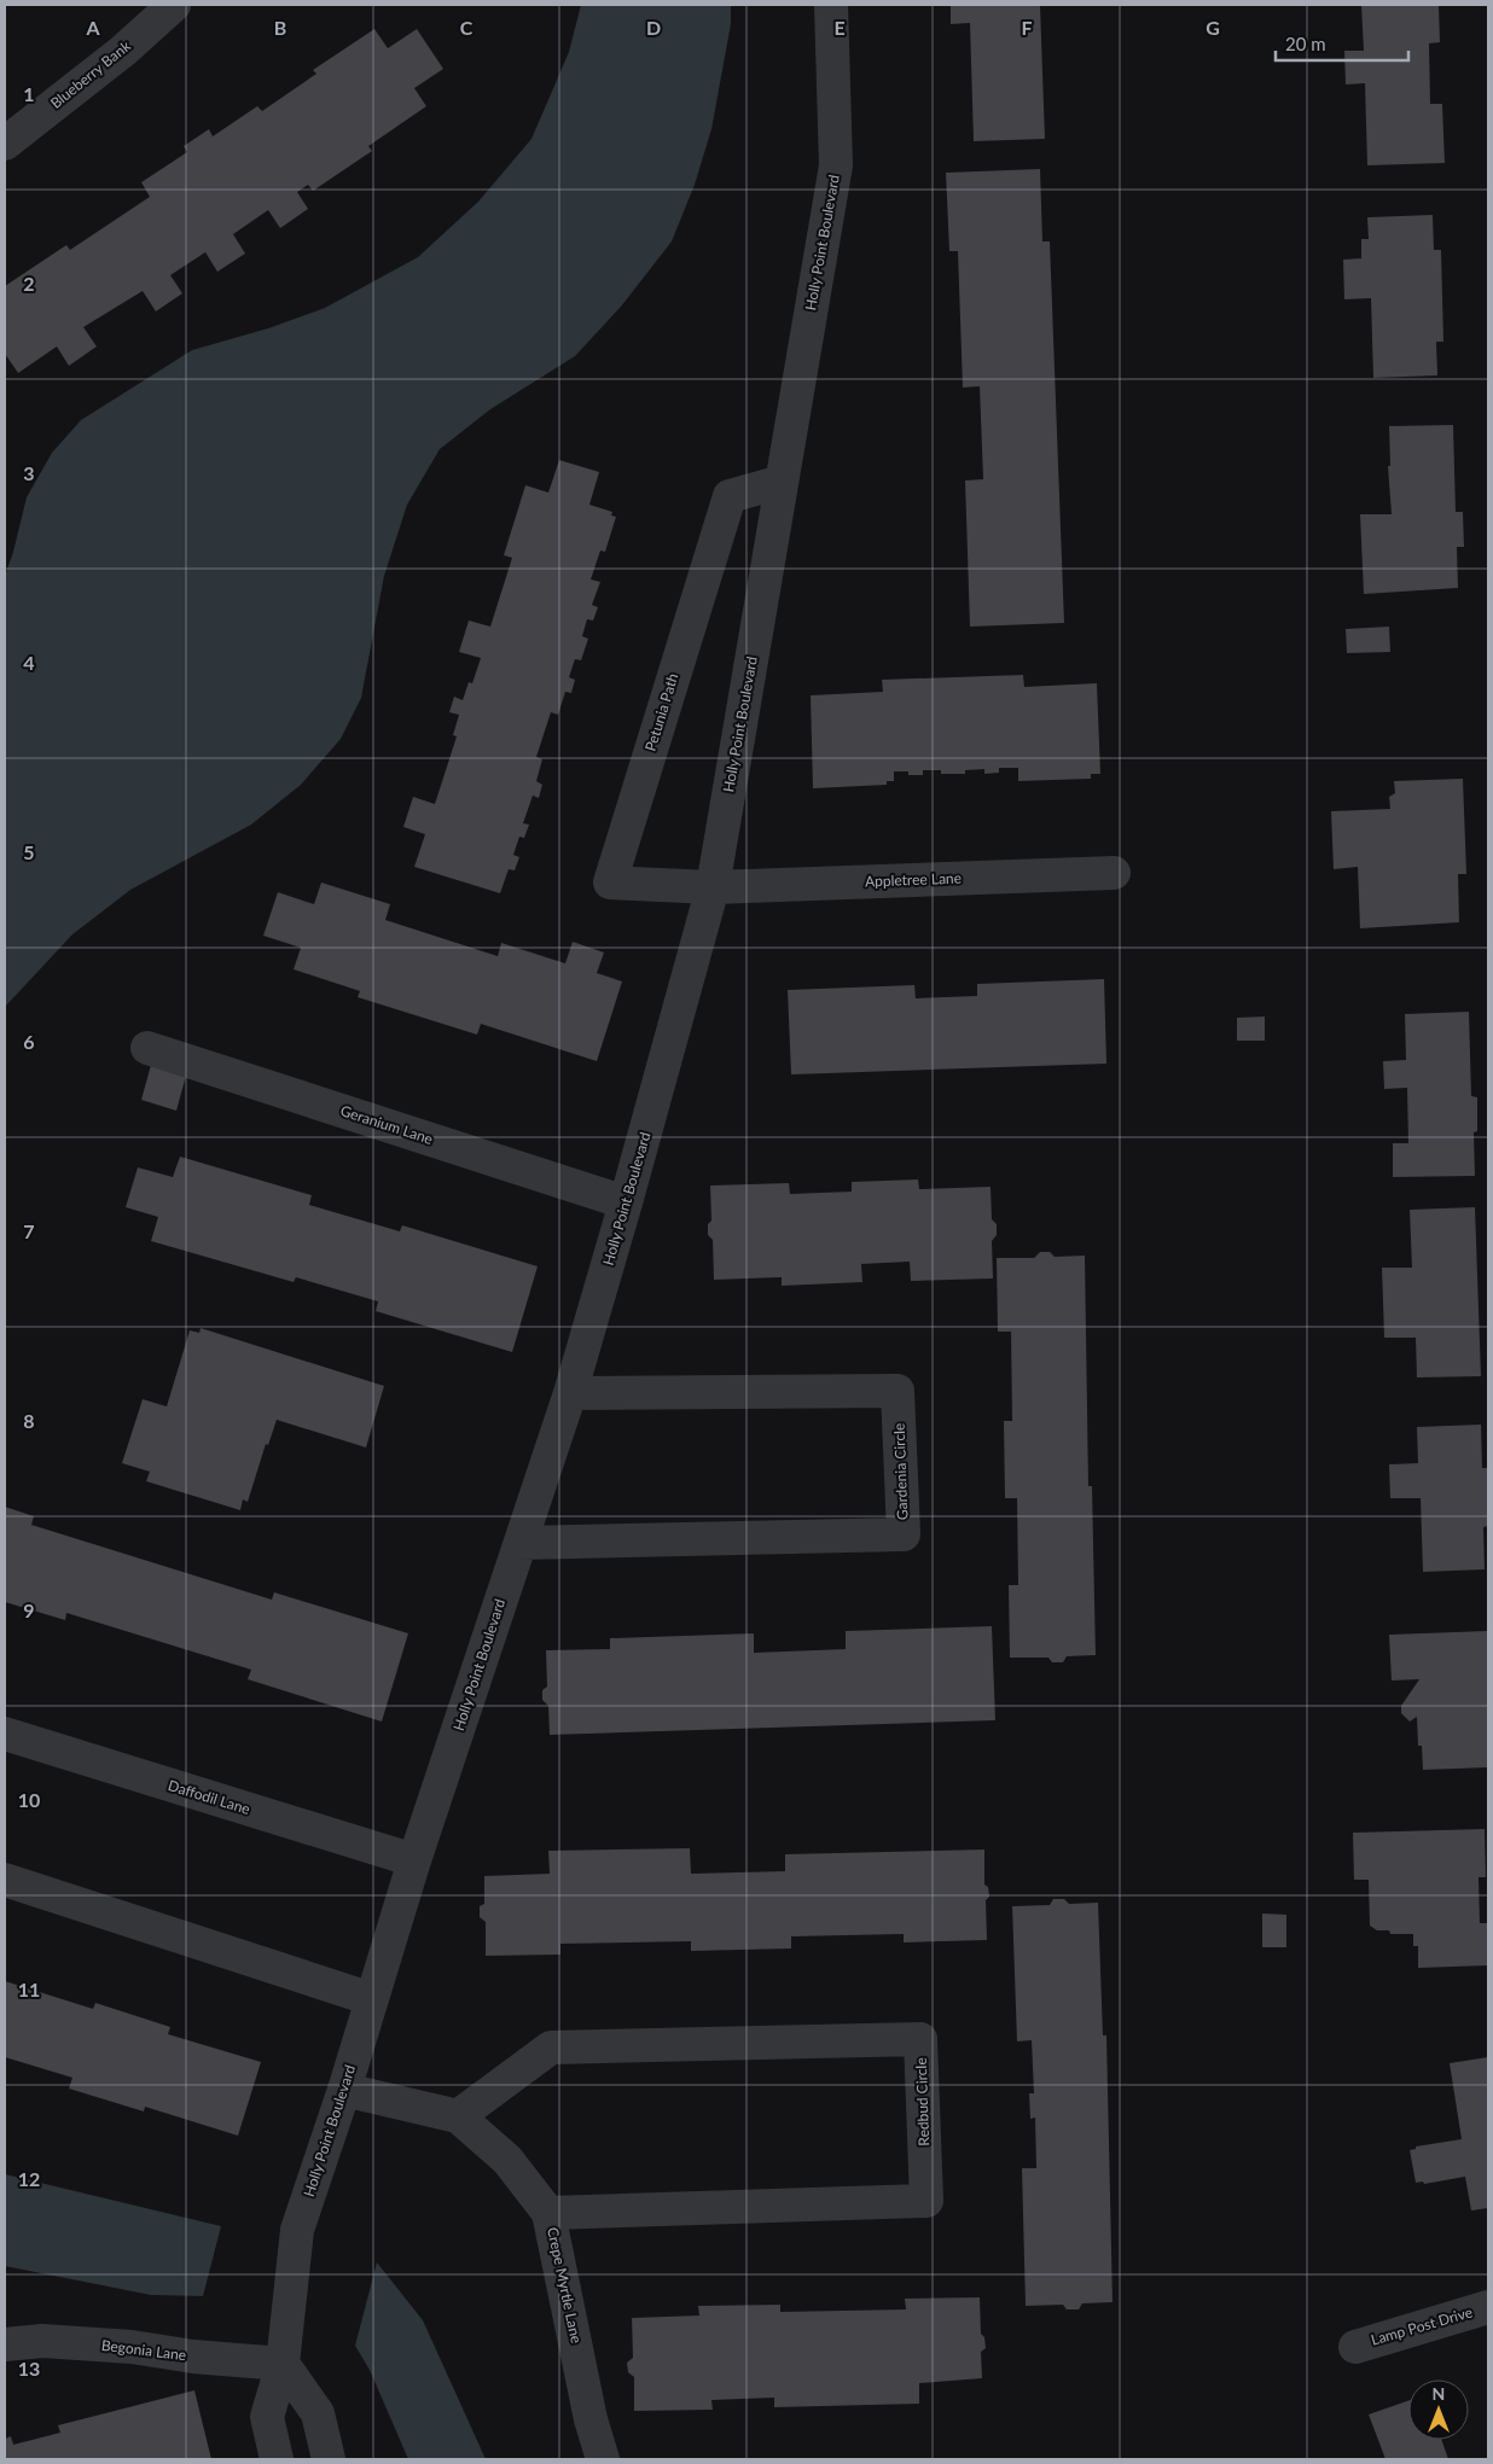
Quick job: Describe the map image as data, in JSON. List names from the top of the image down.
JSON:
{
  "streets": {
    "street": [
      "Blueberry Bank",
      "Holly Point Boulevard",
      "Petunia Path",
      "Appletree Lane",
      "Geranium Lane",
      "Gardenia Circle",
      "Daffodil Lane",
      "Redbud Circle",
      "Crepe Myrtle Lane",
      "Lamp Post Drive",
      "Begonia Lane"
    ]
  },
  "crossings": [
    ["Holly Point Boulevard", "Petunia Path"],
    ["Holly Point Boulevard", "Appletree Lane"],
    ["Holly Point Boulevard", "Geranium Lane"],
    ["Holly Point Boulevard", "Gardenia Circle"],
    ["Holly Point Boulevard", "Daffodil Lane"],
    ["Holly Point Boulevard", "Crepe Myrtle Lane"],
    ["Holly Point Boulevard", "Begonia Lane"],
    ["Petunia Path", "Appletree Lane"],
    ["Redbud Circle", "Crepe Myrtle Lane"]
  ],
  "scale_bar": "20 m",
  "north": "top",
  "grid": {
    "columns": [
      "A",
      "B",
      "C",
      "D",
      "E",
      "F",
      "G"
    ],
    "rows": [
      "1",
      "2",
      "3",
      "4",
      "5",
      "6",
      "7",
      "8",
      "9",
      "10",
      "11",
      "12",
      "13"
    ]
  }
}
